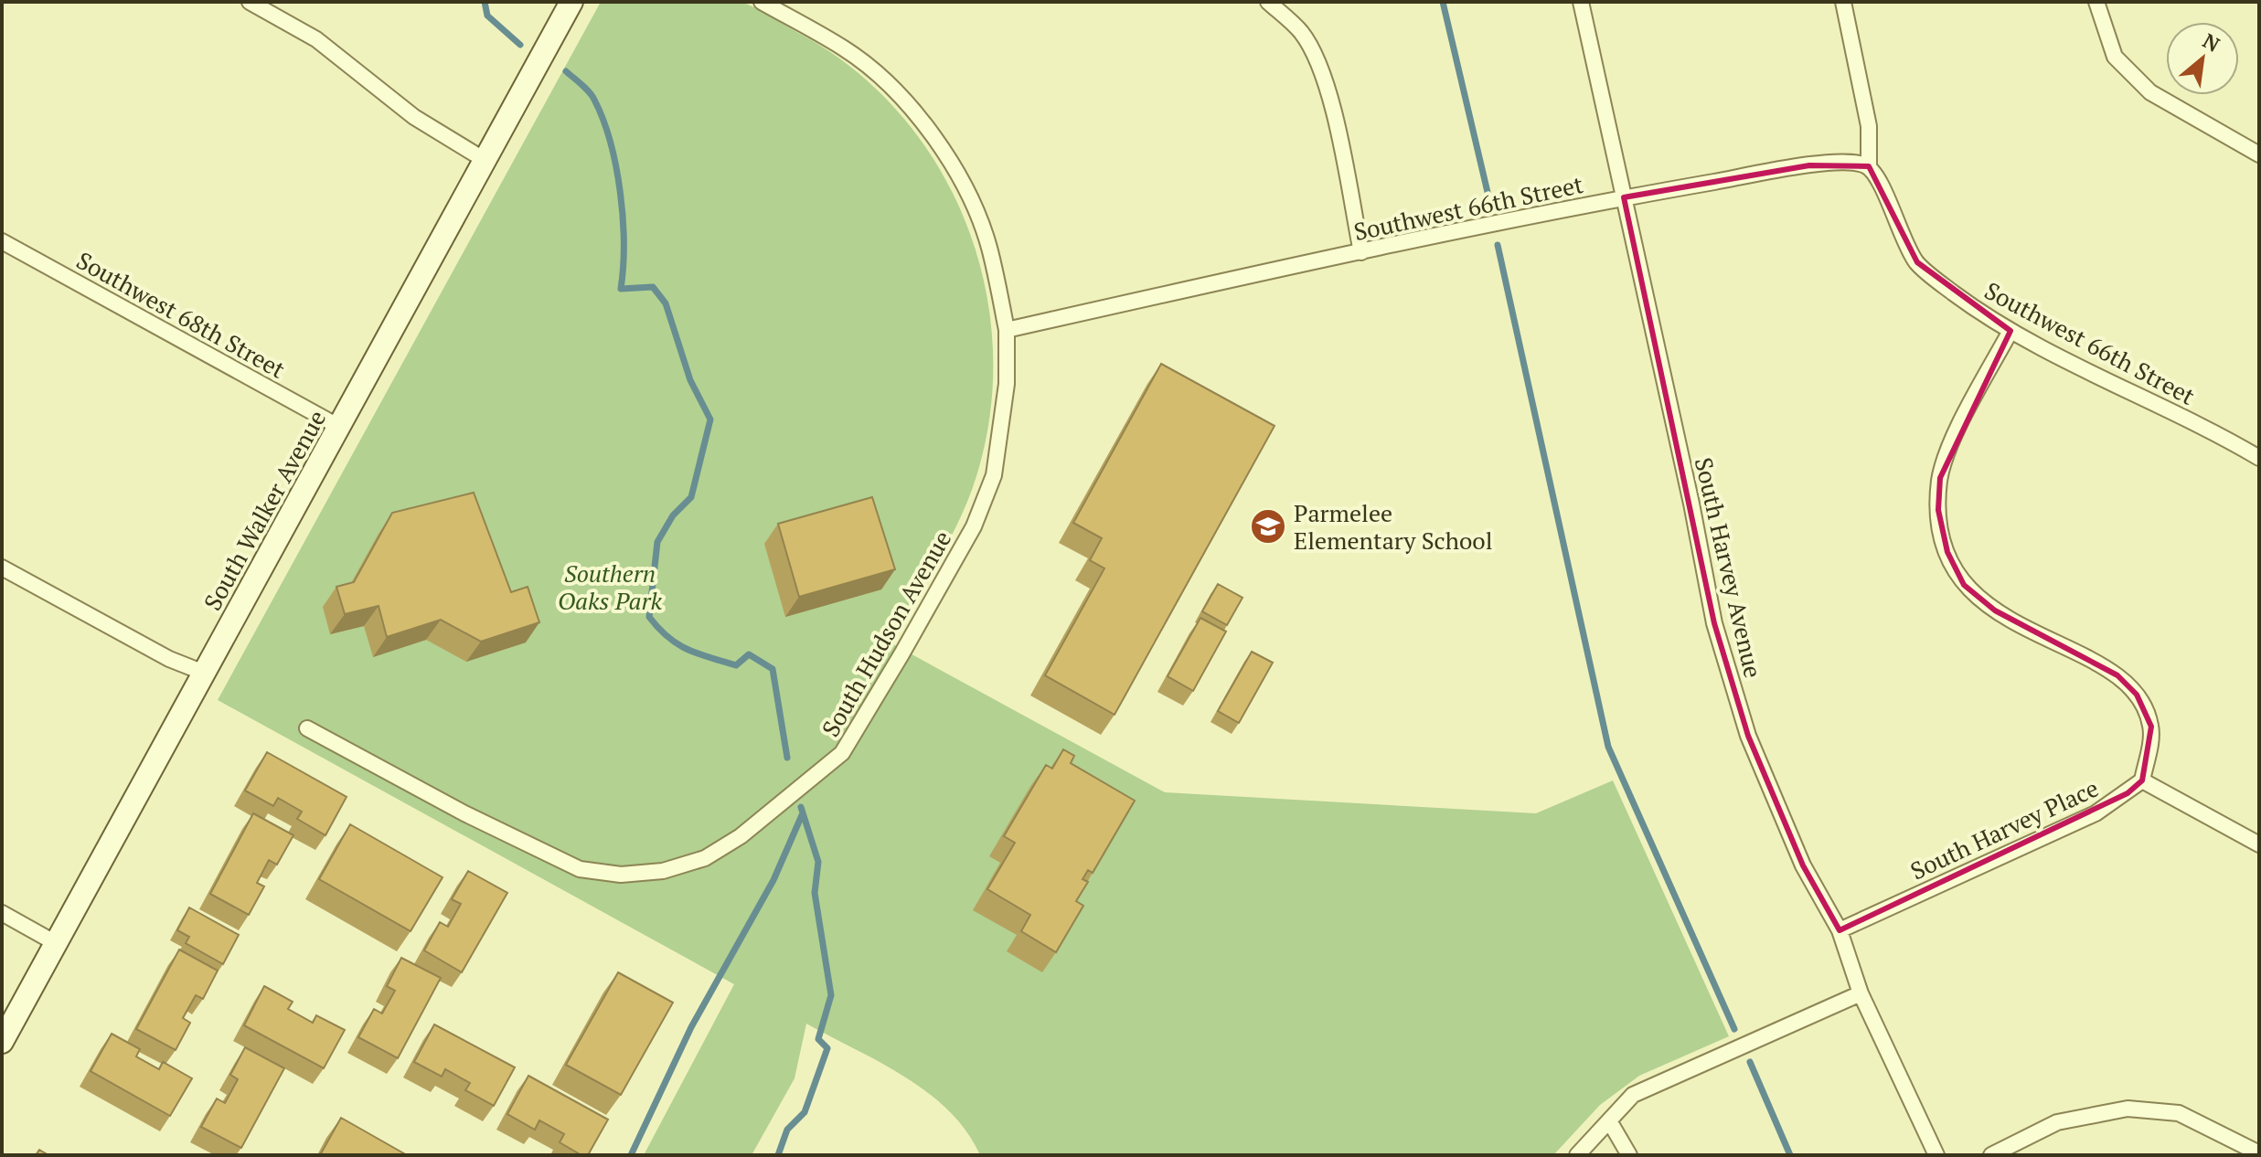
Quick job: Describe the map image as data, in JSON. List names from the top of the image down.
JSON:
{
  "streets": {
    "main road": ["South Walker Avenue"],
    "street": [
      "Southwest 66th Street",
      "Southwest 68th Street",
      "South Harvey Avenue",
      "South Hudson Avenue",
      "South Harvey Place"
    ]
  },
  "crossings": [
    ["Southwest 66th Street", "South Harvey Avenue"],
    ["Southwest 66th Street", "South Hudson Avenue"],
    ["Southwest 68th Street", "South Walker Avenue"],
    ["South Harvey Avenue", "South Harvey Place"]
  ],
  "parks": ["Southern Oaks Park"],
  "places": {
    "school or university": ["Parmelee Elementary School"]
  },
  "north": "top right"
}
